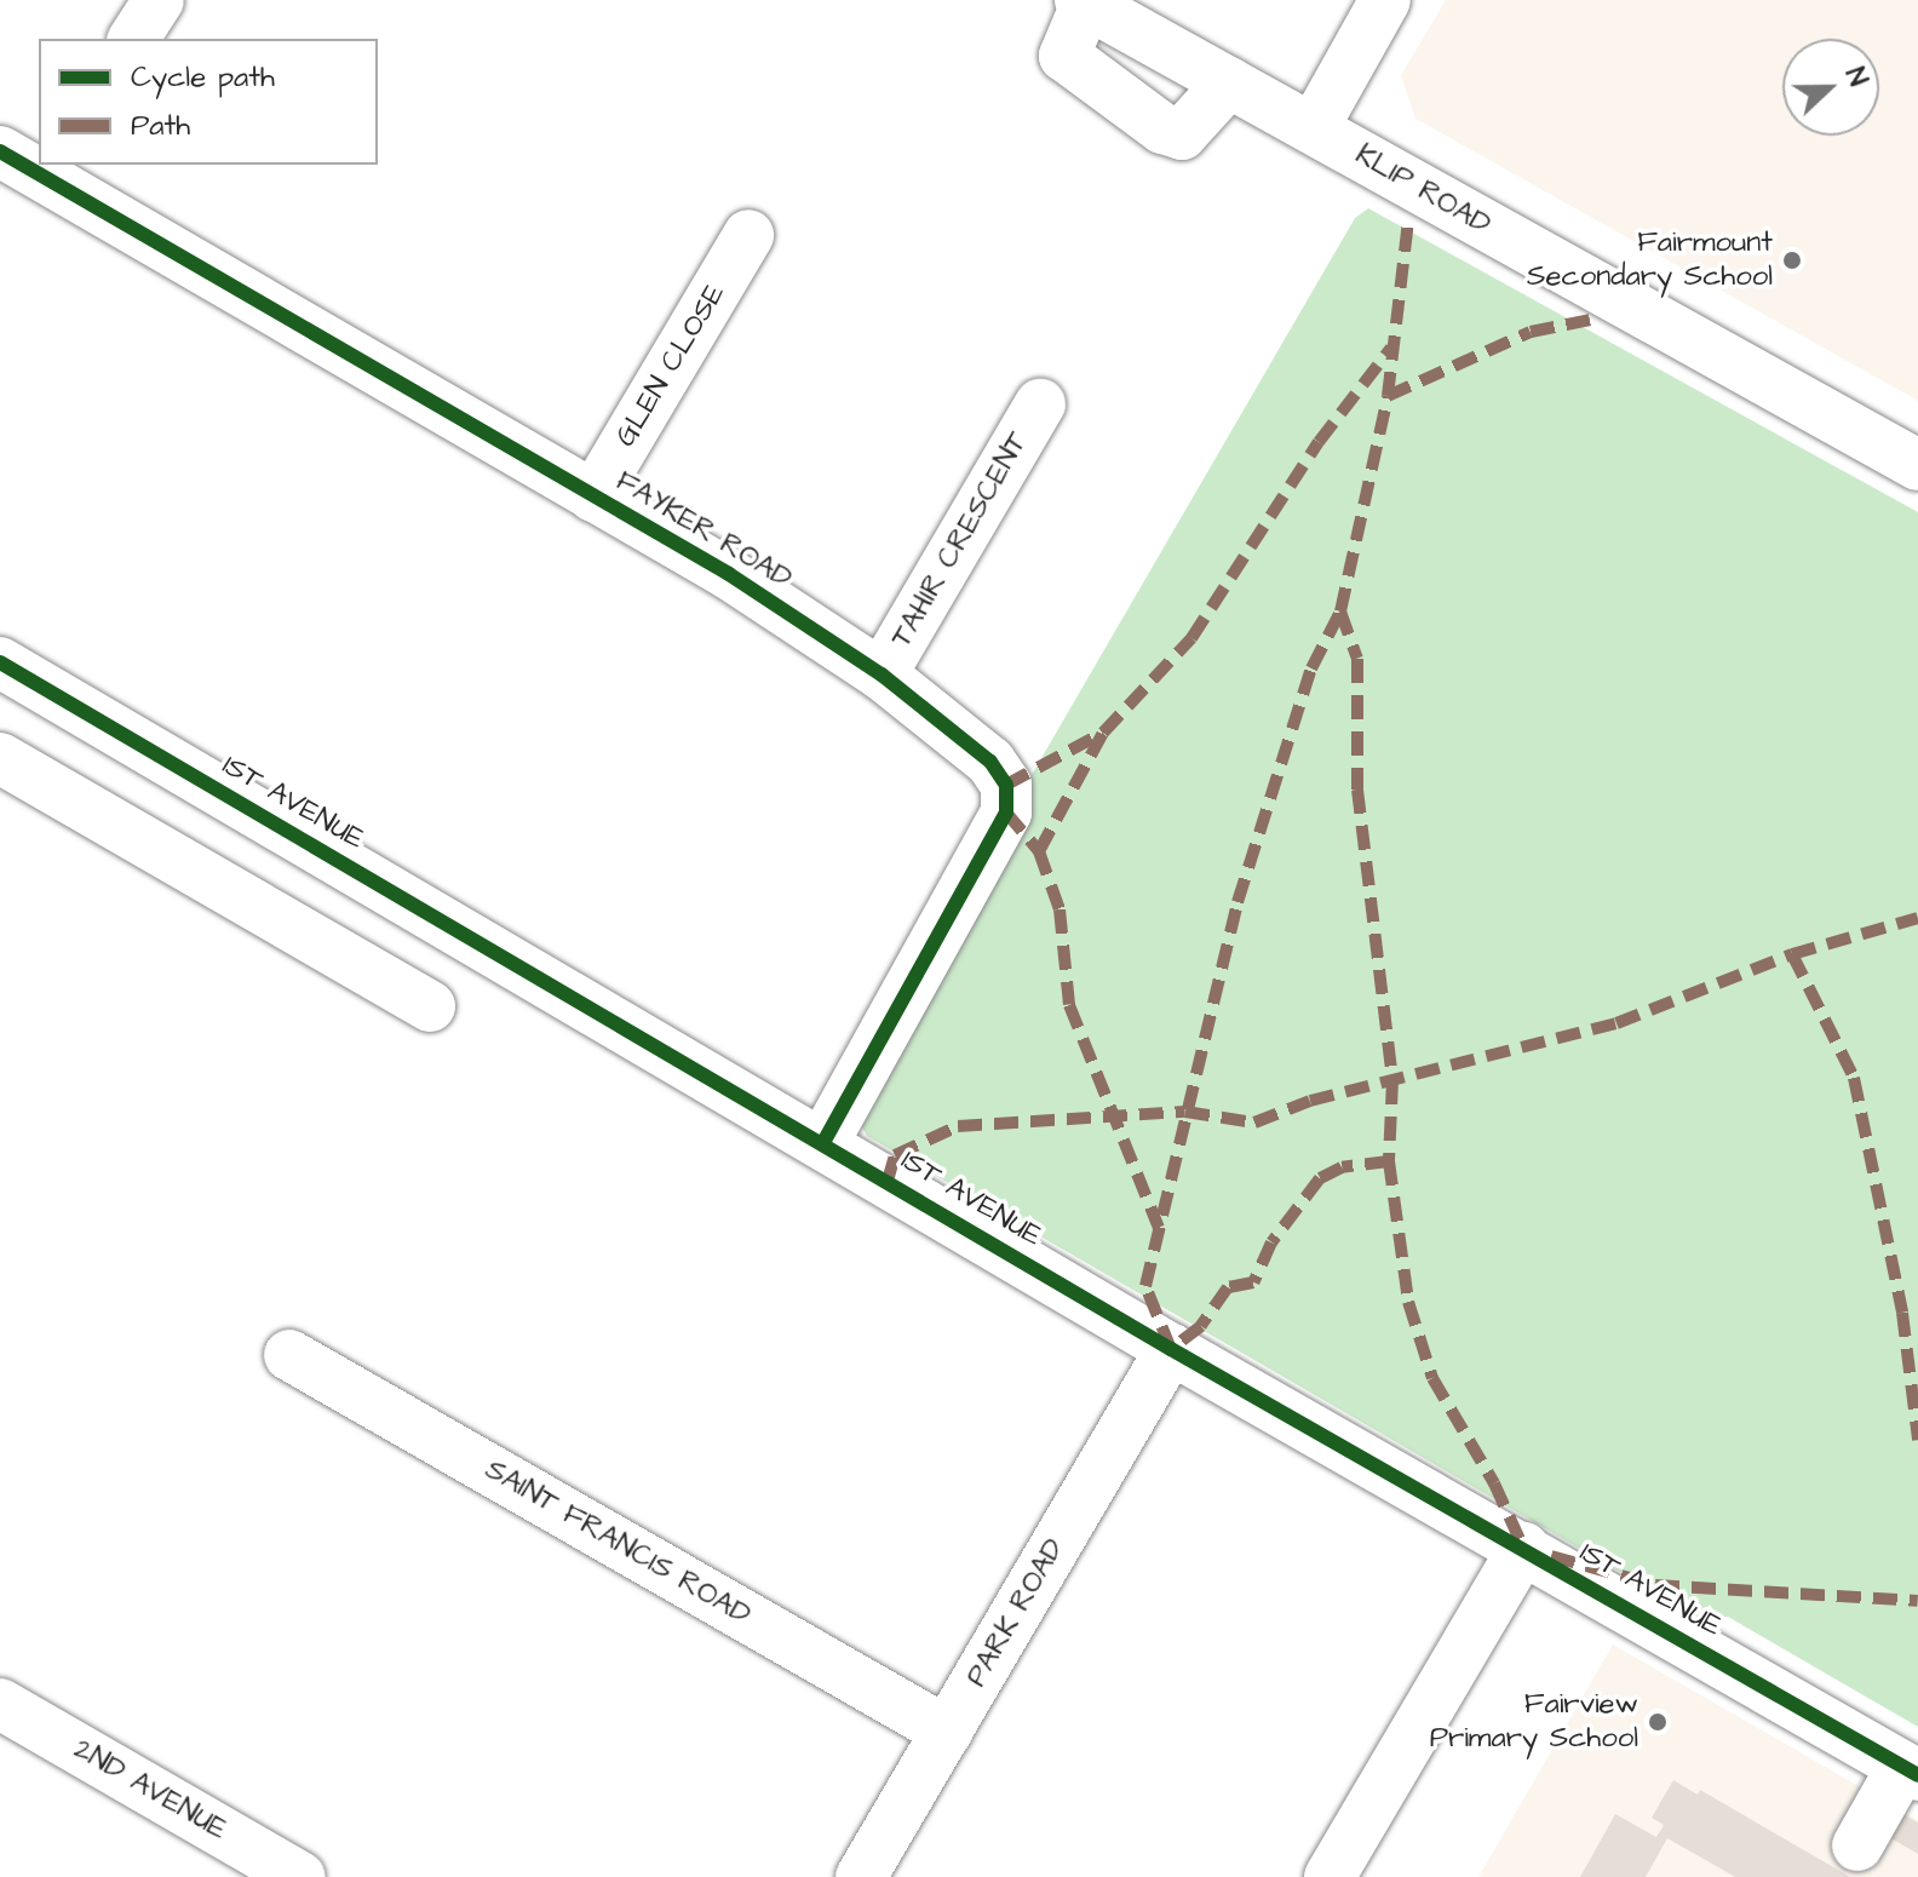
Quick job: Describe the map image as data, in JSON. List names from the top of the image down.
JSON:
{
  "streets": {
    "street": [
      "KLIP ROAD",
      "GLEN CLOSE",
      "FAYKER ROAD",
      "TAHIR CRESCENT",
      "1ST AVENUE",
      "SAINT FRANCIS ROAD",
      "PARK ROAD",
      "2ND AVENUE"
    ]
  },
  "crossings": [
    ["GLEN CLOSE", "FAYKER ROAD"],
    ["FAYKER ROAD", "TAHIR CRESCENT"],
    ["FAYKER ROAD", "1ST AVENUE"],
    ["1ST AVENUE", "PARK ROAD"],
    ["SAINT FRANCIS ROAD", "PARK ROAD"]
  ],
  "places": ["Fairmount Secondary School", "Fairview Primary School"],
  "legend": ["Cycle path", "Path"],
  "north": "right"
}
